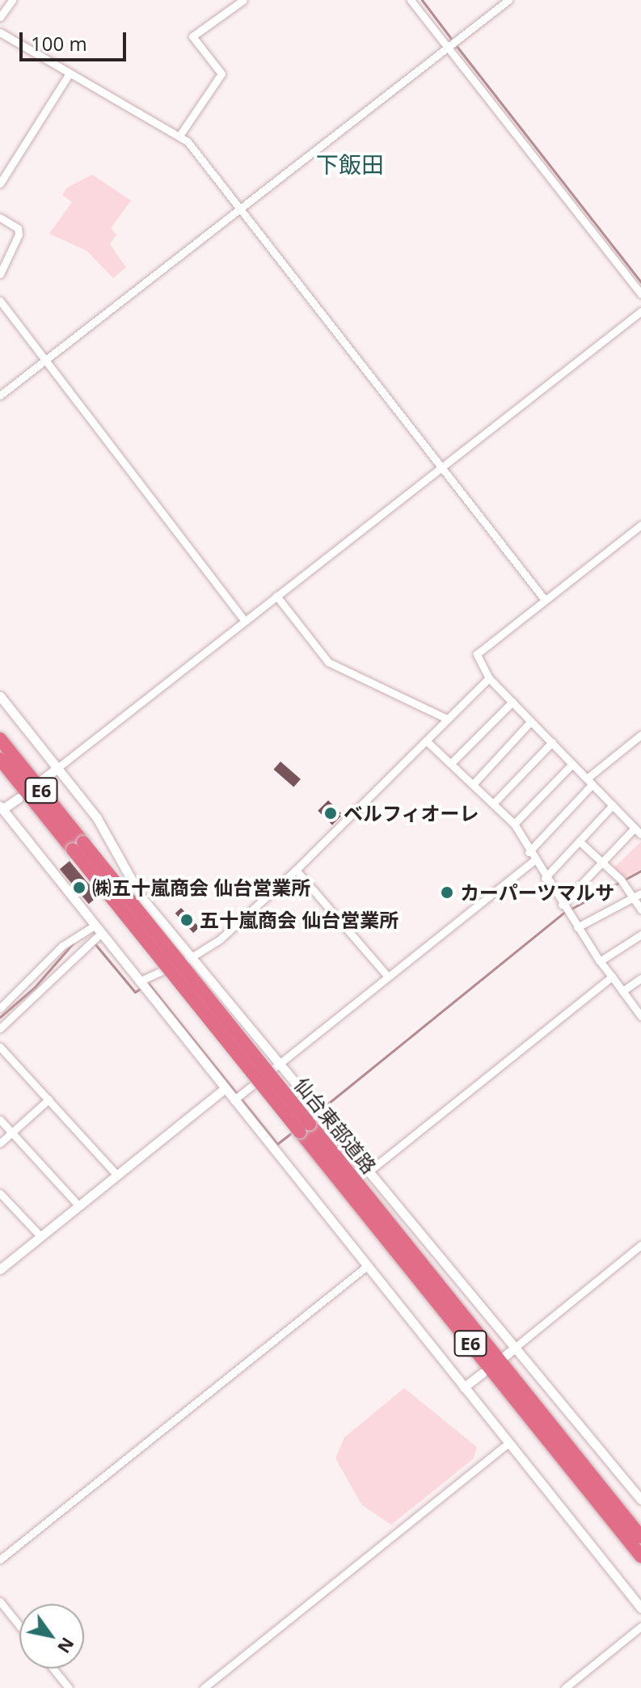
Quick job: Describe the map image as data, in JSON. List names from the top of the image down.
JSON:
{
  "streets": {
    "highway": ["E6", "仙台東部道路"]
  },
  "districts": ["下飯田"],
  "places": [
    "ベルフィオーレ",
    "㈱五十嵐商会 仙台営業所",
    "カーパーツマルサ",
    "五十嵐商会 仙台営業所"
  ],
  "scale_bar": "100 m",
  "north": "bottom right"
}
